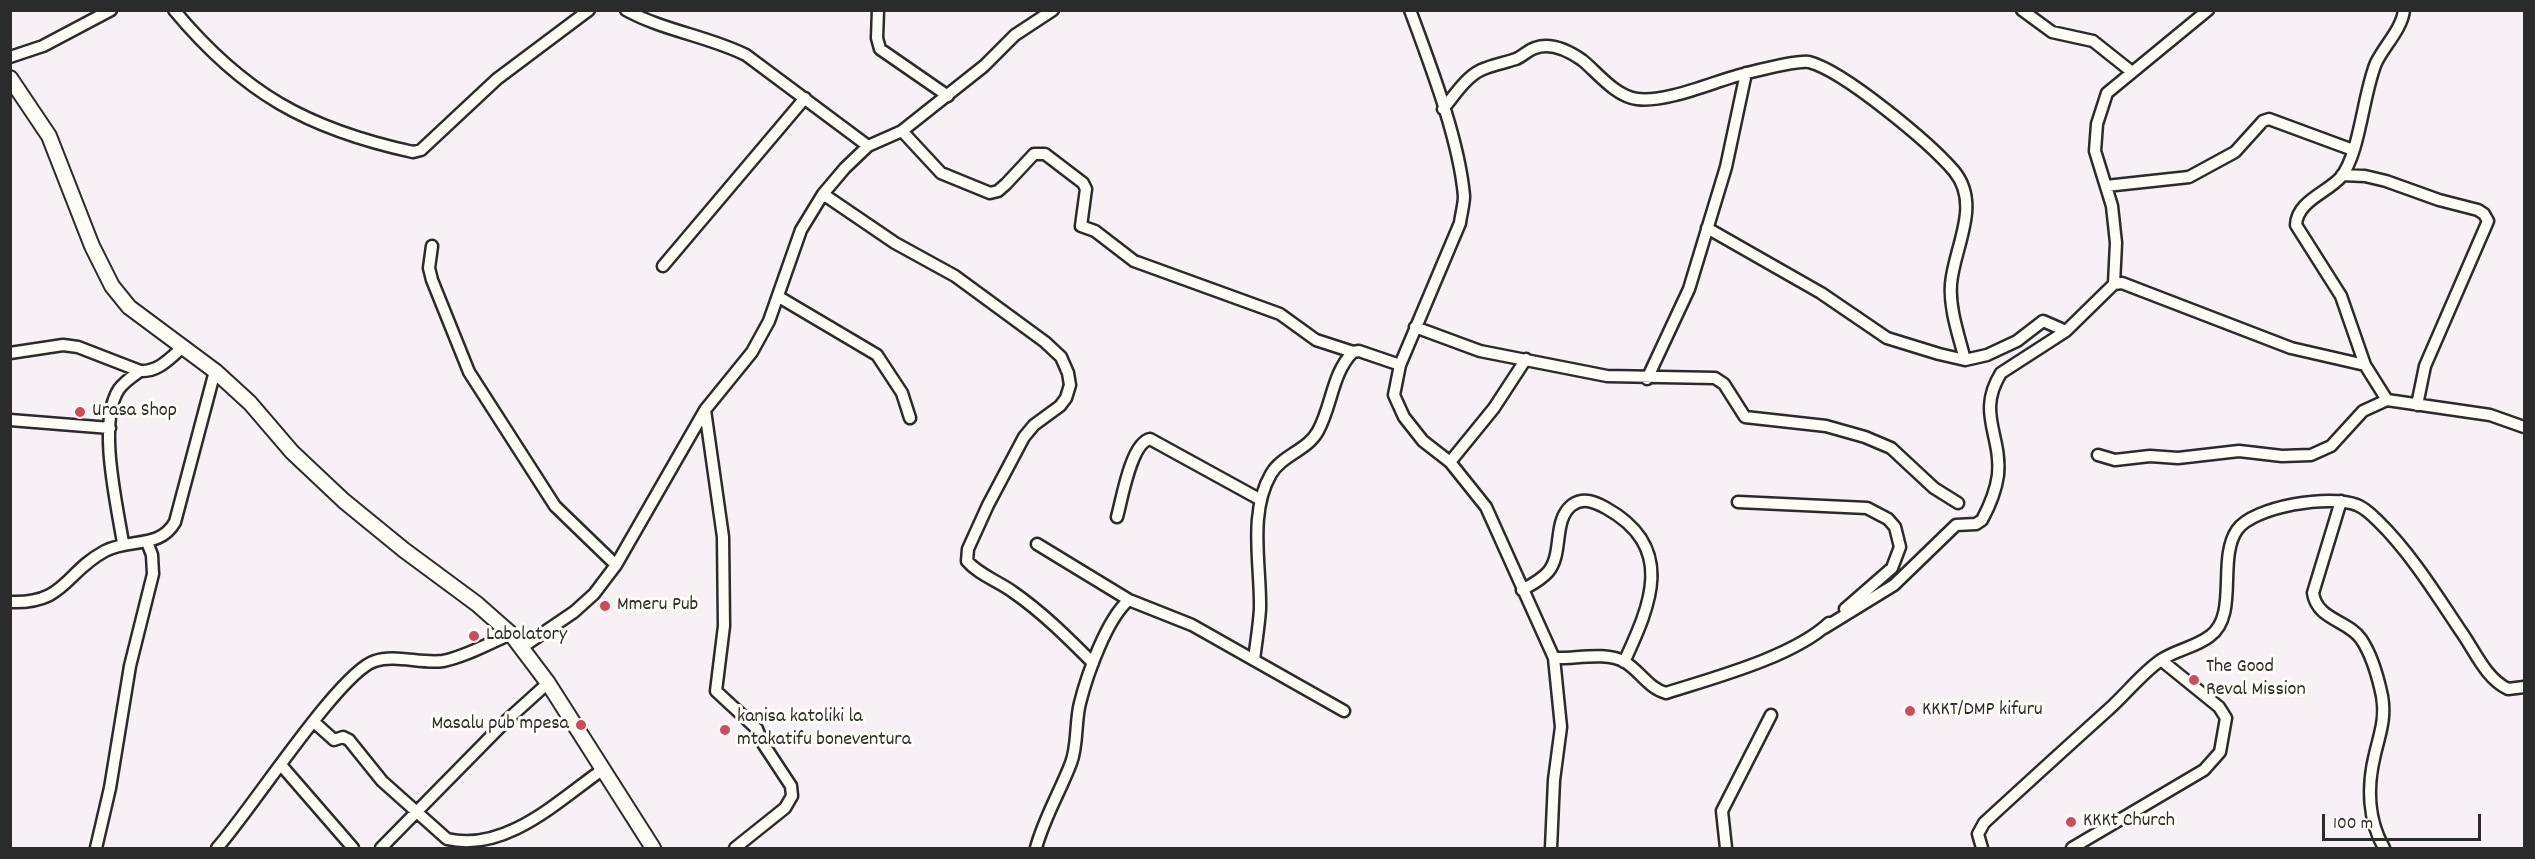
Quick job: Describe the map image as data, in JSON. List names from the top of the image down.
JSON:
{
  "places": [
    "Urasa Shop",
    "Mmeru Pub",
    "Labolatory",
    "The Good Reval Mission",
    "KKKT/DMP kifuru",
    "Masalu pub mpesa",
    "kanisa katoliki la mtakatifu boneventura",
    "KKKt Church"
  ],
  "scale_bar": "100 m"
}
